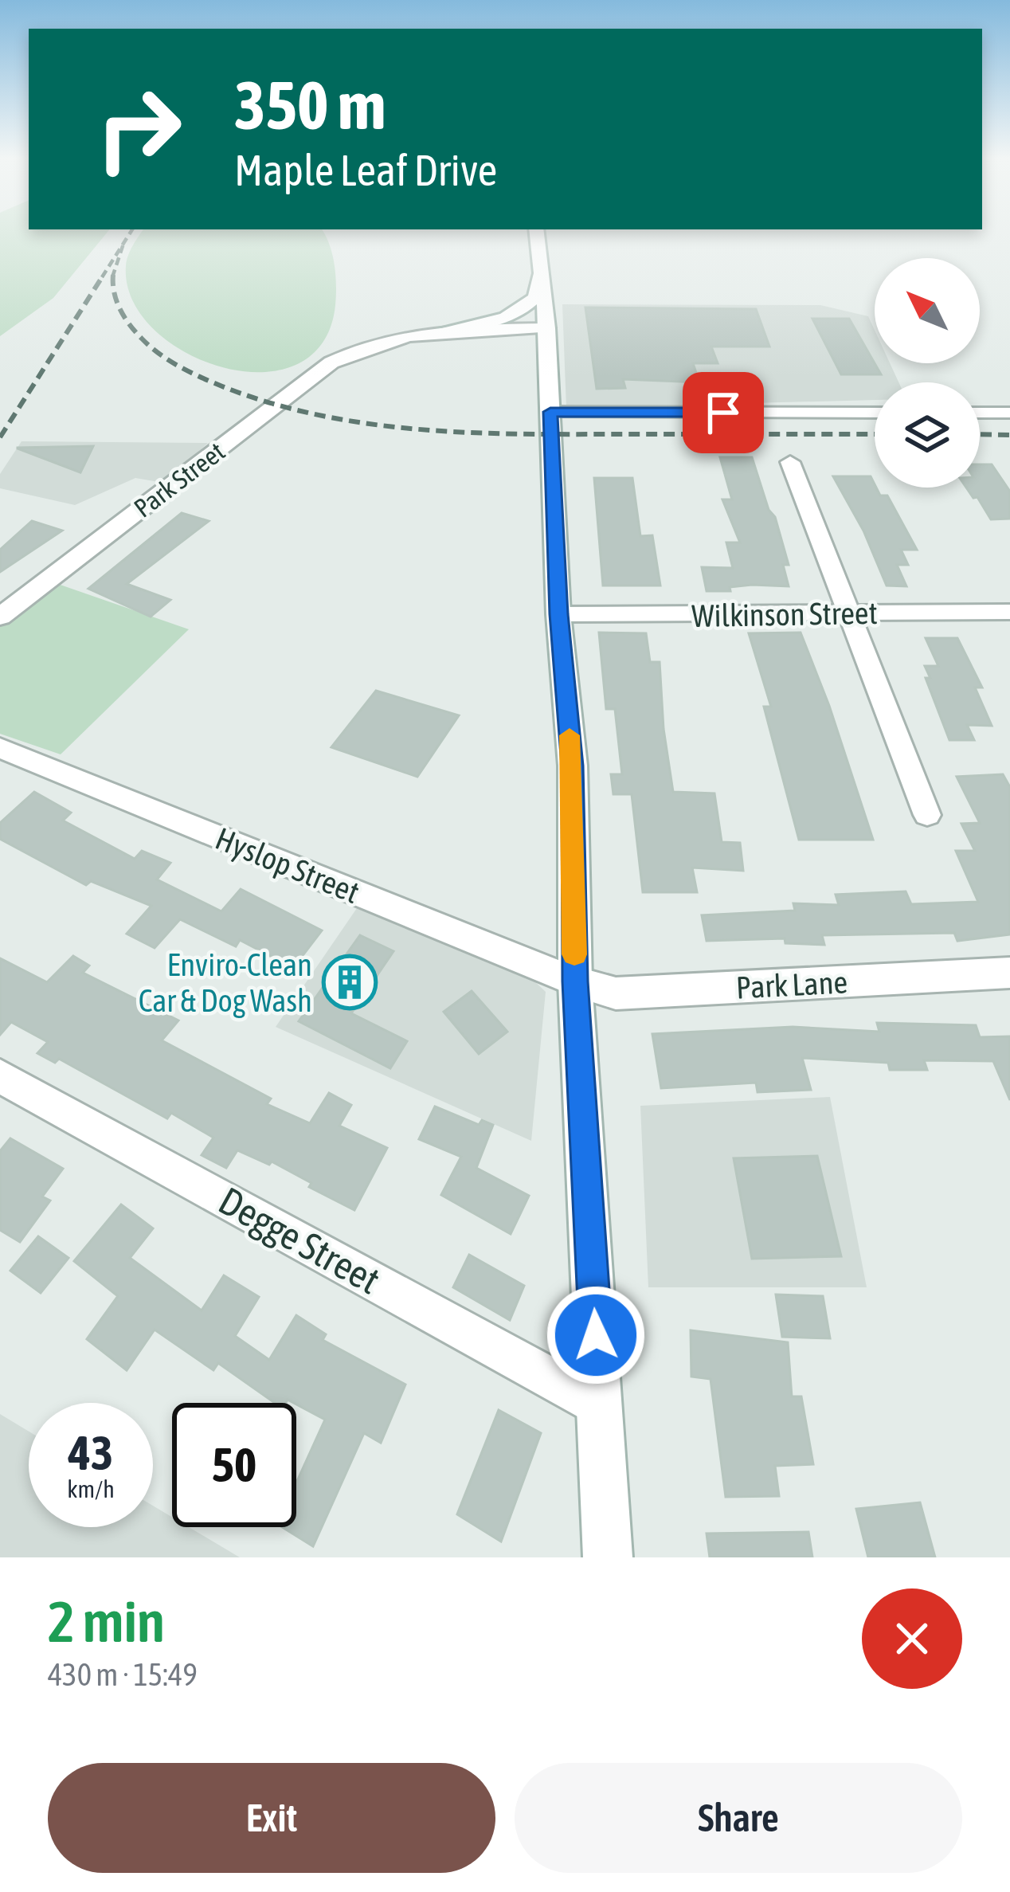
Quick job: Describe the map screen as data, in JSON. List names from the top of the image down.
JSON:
{
  "streets": {
    "main road": ["Park Street", "Park Lane"],
    "street": ["Wilkinson Street", "Hyslop Street", "Degge Street"]
  },
  "crossings": [
    ["Hyslop Street", "Park Lane"]
  ],
  "places": {
    "building": ["Enviro-Clean Car & Dog Wash"]
  },
  "north": "top left",
  "page": {
    "turn": ["350 m", "Maple Leaf Drive"],
    "speed": "43 km/h",
    "limit": "50",
    "heading": ["2 min", "430 m · 15:49"],
    "buttons": ["Exit", "Share"]
  }
}
